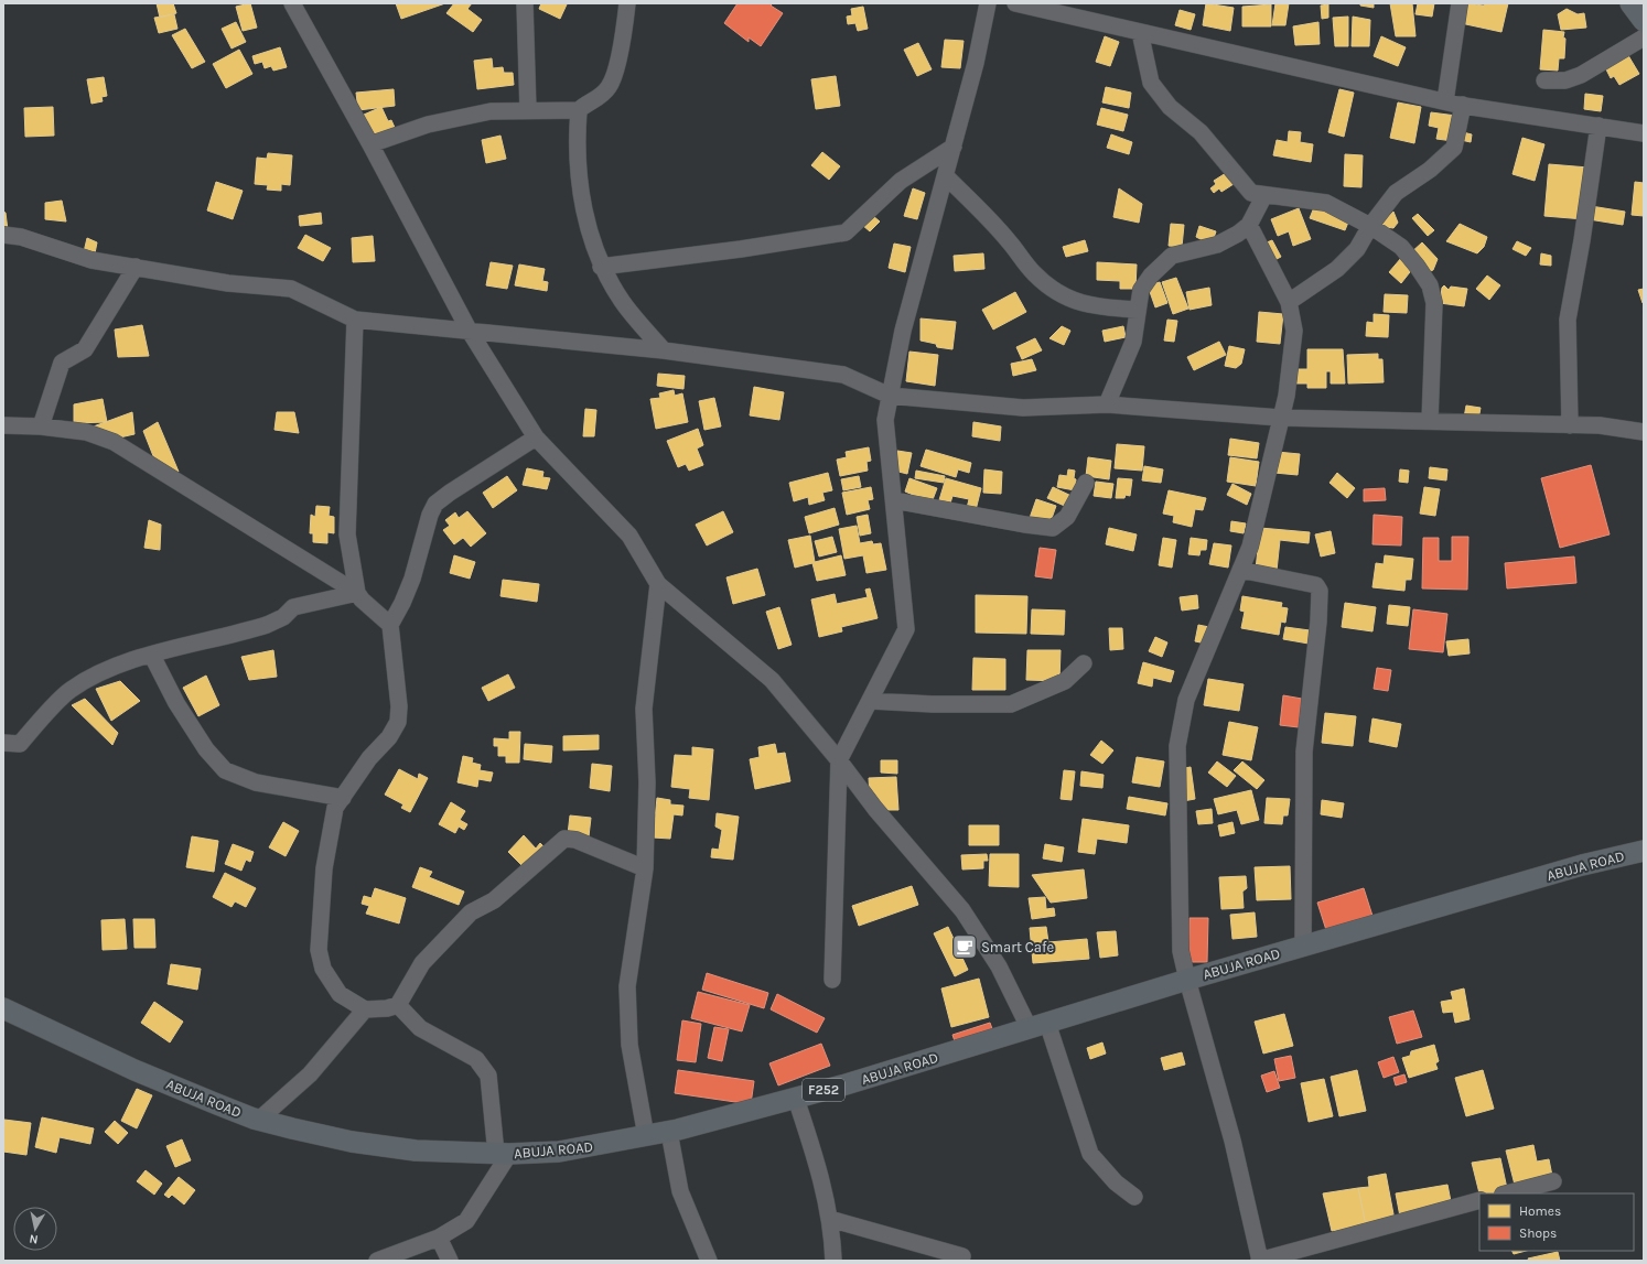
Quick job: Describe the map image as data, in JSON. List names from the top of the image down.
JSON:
{
  "streets": {
    "main road": ["ABUJA ROAD", "F252"]
  },
  "places": {
    "cafe": ["Smart Cafe"]
  },
  "legend": ["Homes", "Shops"],
  "north": "bottom"
}
